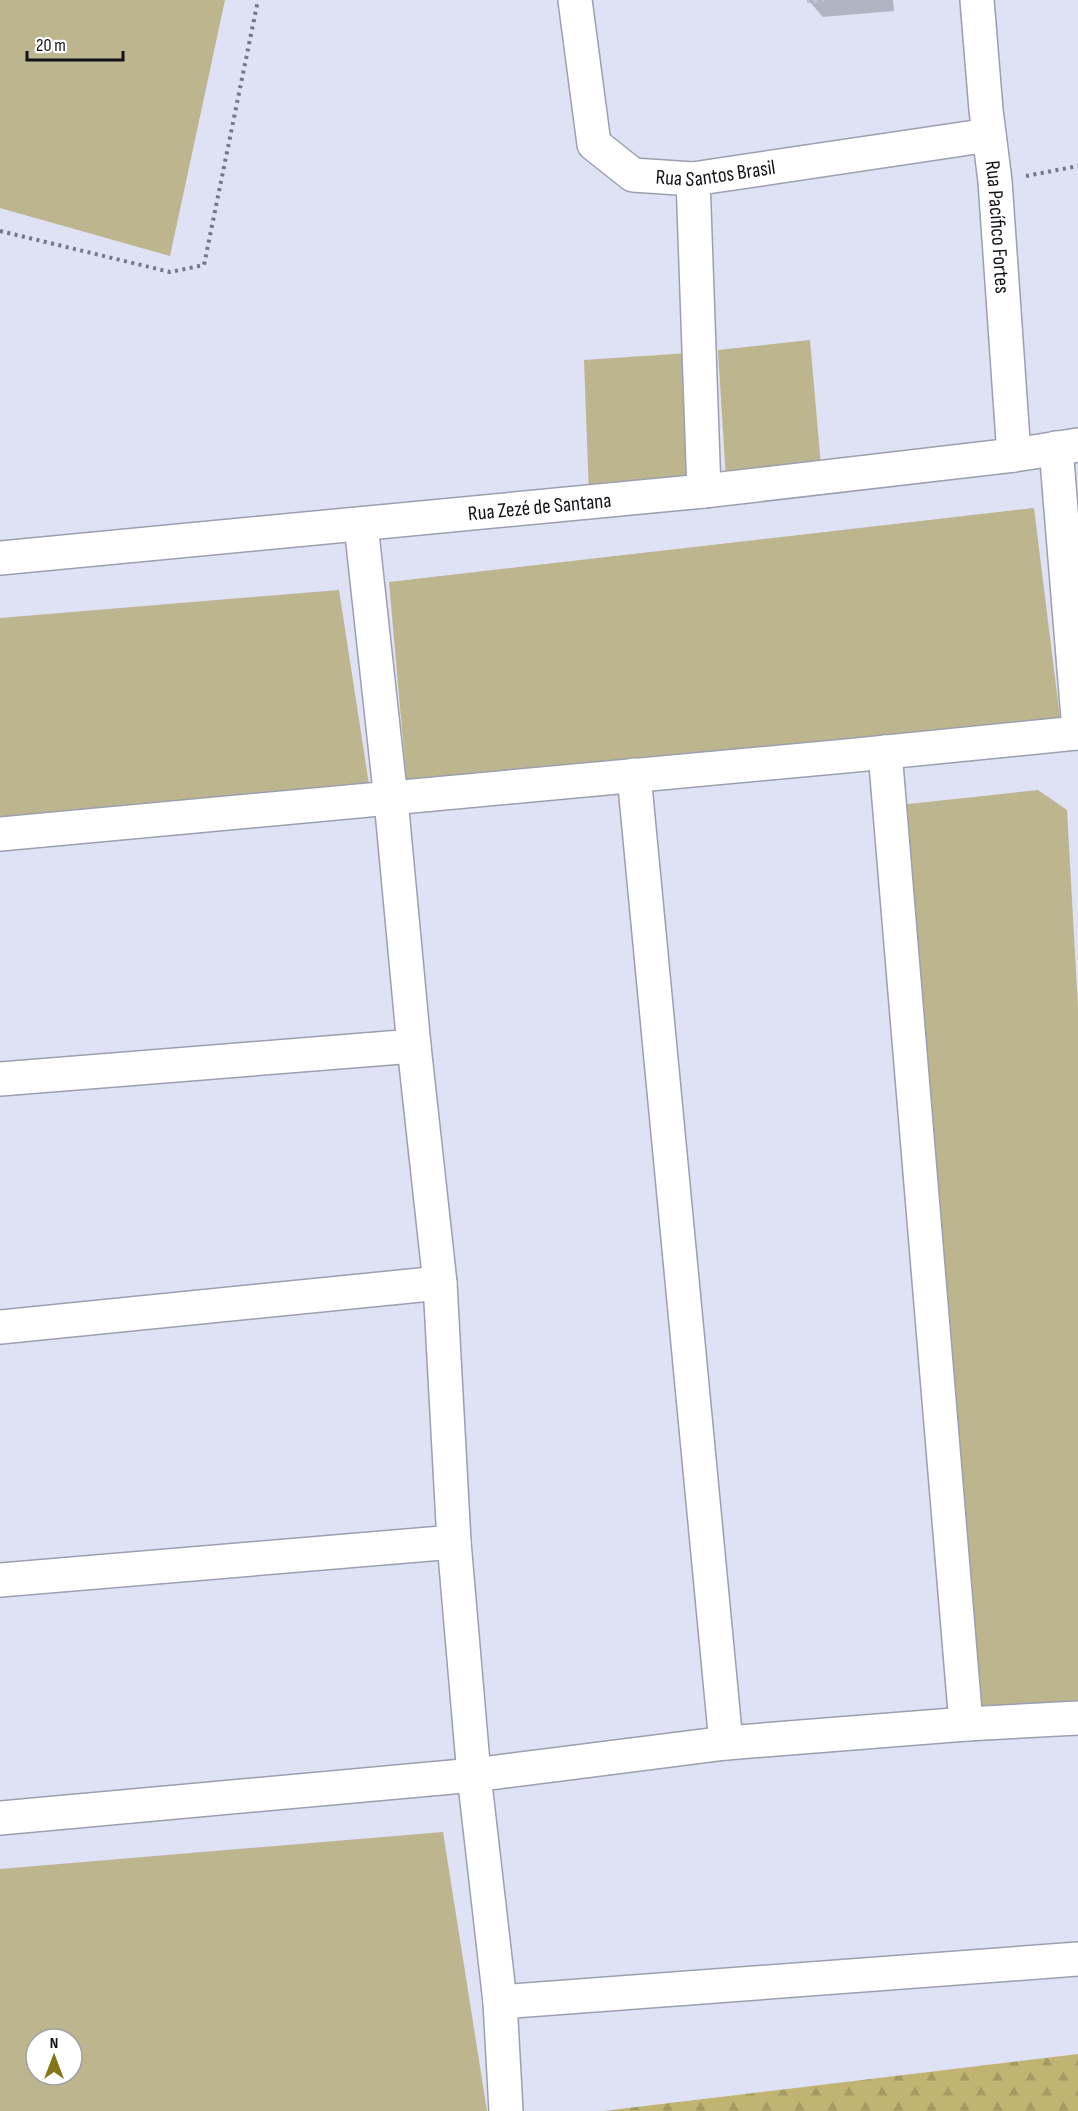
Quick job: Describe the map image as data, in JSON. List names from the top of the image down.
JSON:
{
  "streets": {
    "street": ["Rua Santos Brasil", "Rua Pacífico Fortes", "Rua Zezé de Santana"]
  },
  "crossings": [
    ["Rua Santos Brasil", "Rua Pacífico Fortes"],
    ["Rua Pacífico Fortes", "Rua Zezé de Santana"]
  ],
  "scale_bar": "20 m",
  "north": "top"
}
